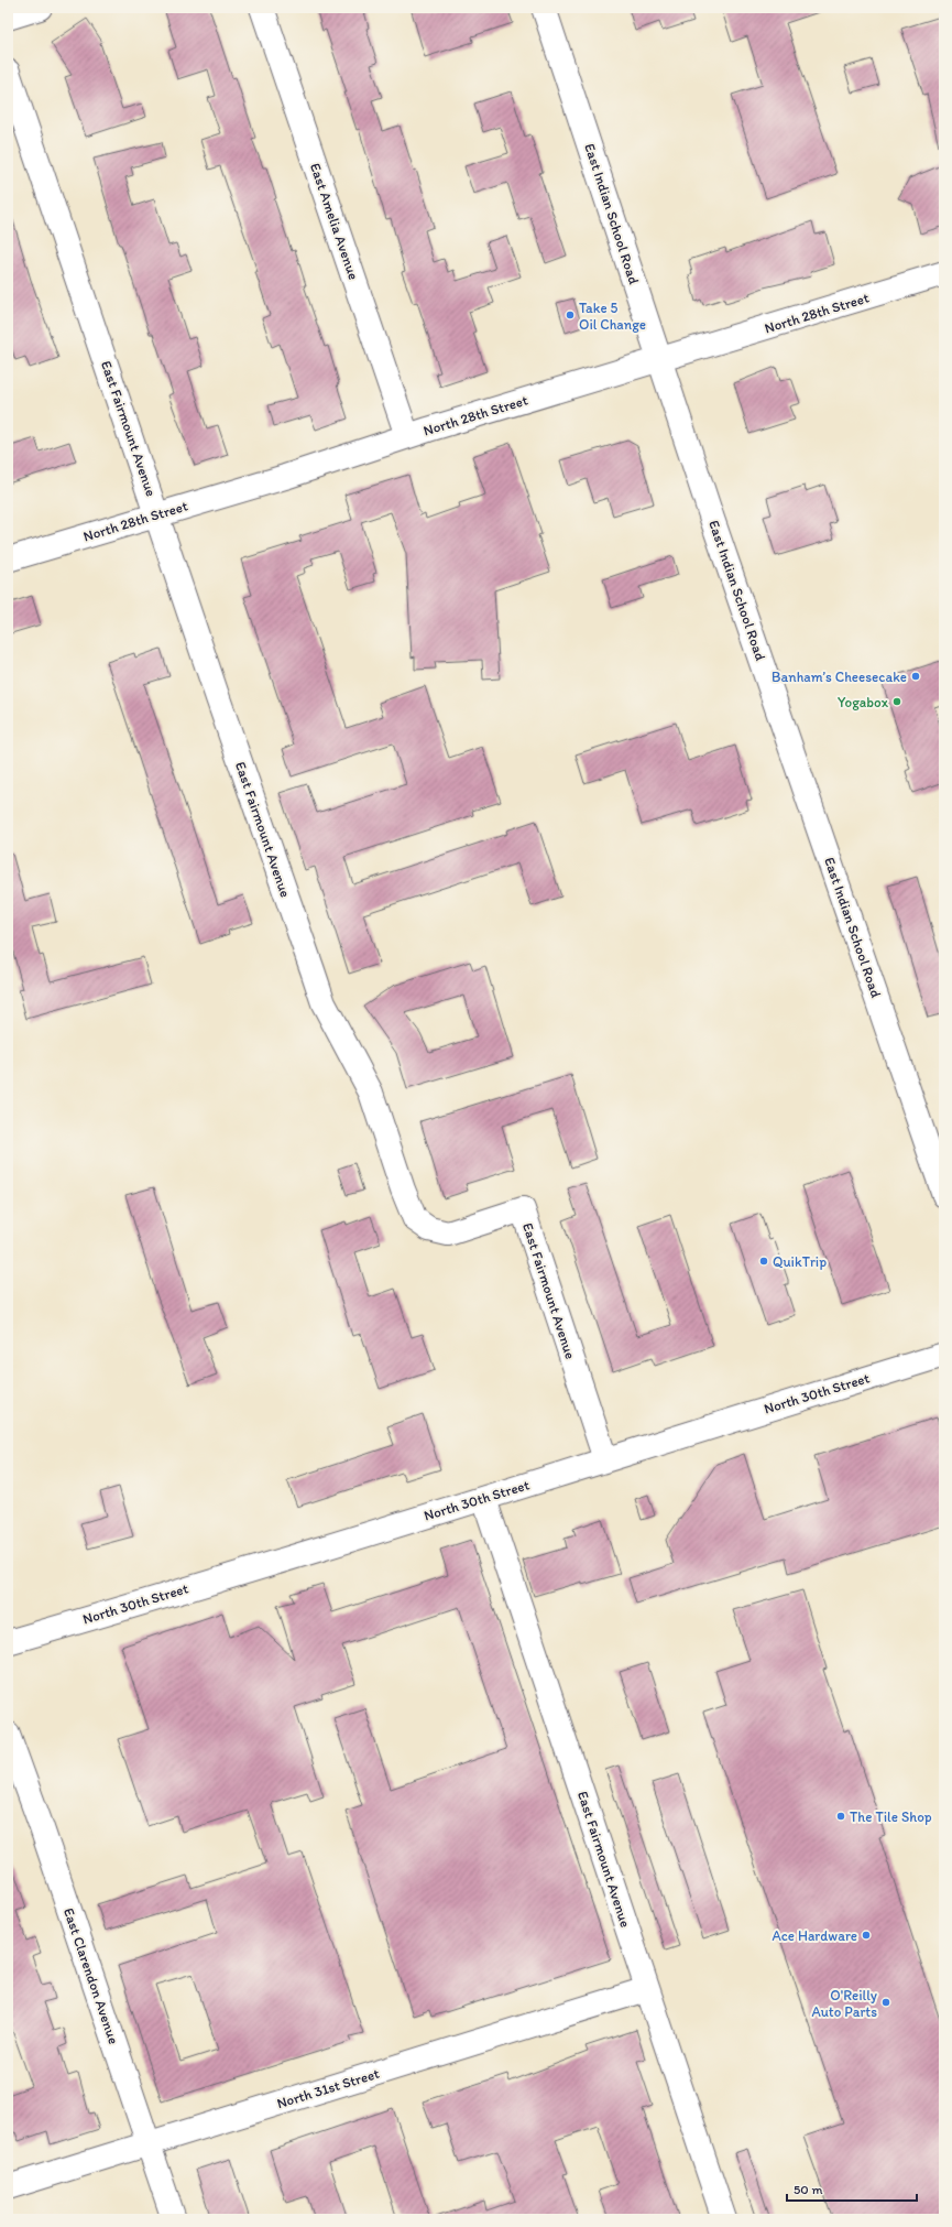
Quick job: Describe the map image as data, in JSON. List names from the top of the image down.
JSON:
{
  "streets": {
    "street": [
      "East Indian School Road",
      "East Amelia Avenue",
      "North 28th Street",
      "East Fairmount Avenue",
      "North 30th Street",
      "East Clarendon Avenue",
      "North 31st Street"
    ]
  },
  "crossings": [
    ["East Indian School Road", "North 28th Street"],
    ["East Amelia Avenue", "North 28th Street"],
    ["North 28th Street", "East Fairmount Avenue"],
    ["East Fairmount Avenue", "North 30th Street"],
    ["East Fairmount Avenue", "North 31st Street"],
    ["East Clarendon Avenue", "North 31st Street"]
  ],
  "places": [
    "Take 5 Oil Change",
    "Banham’s Cheesecake",
    "Yogabox",
    "QuikTrip",
    "The Tile Shop",
    "Ace Hardware",
    "O'Reilly Auto Parts"
  ],
  "scale_bar": "50 m"
}
